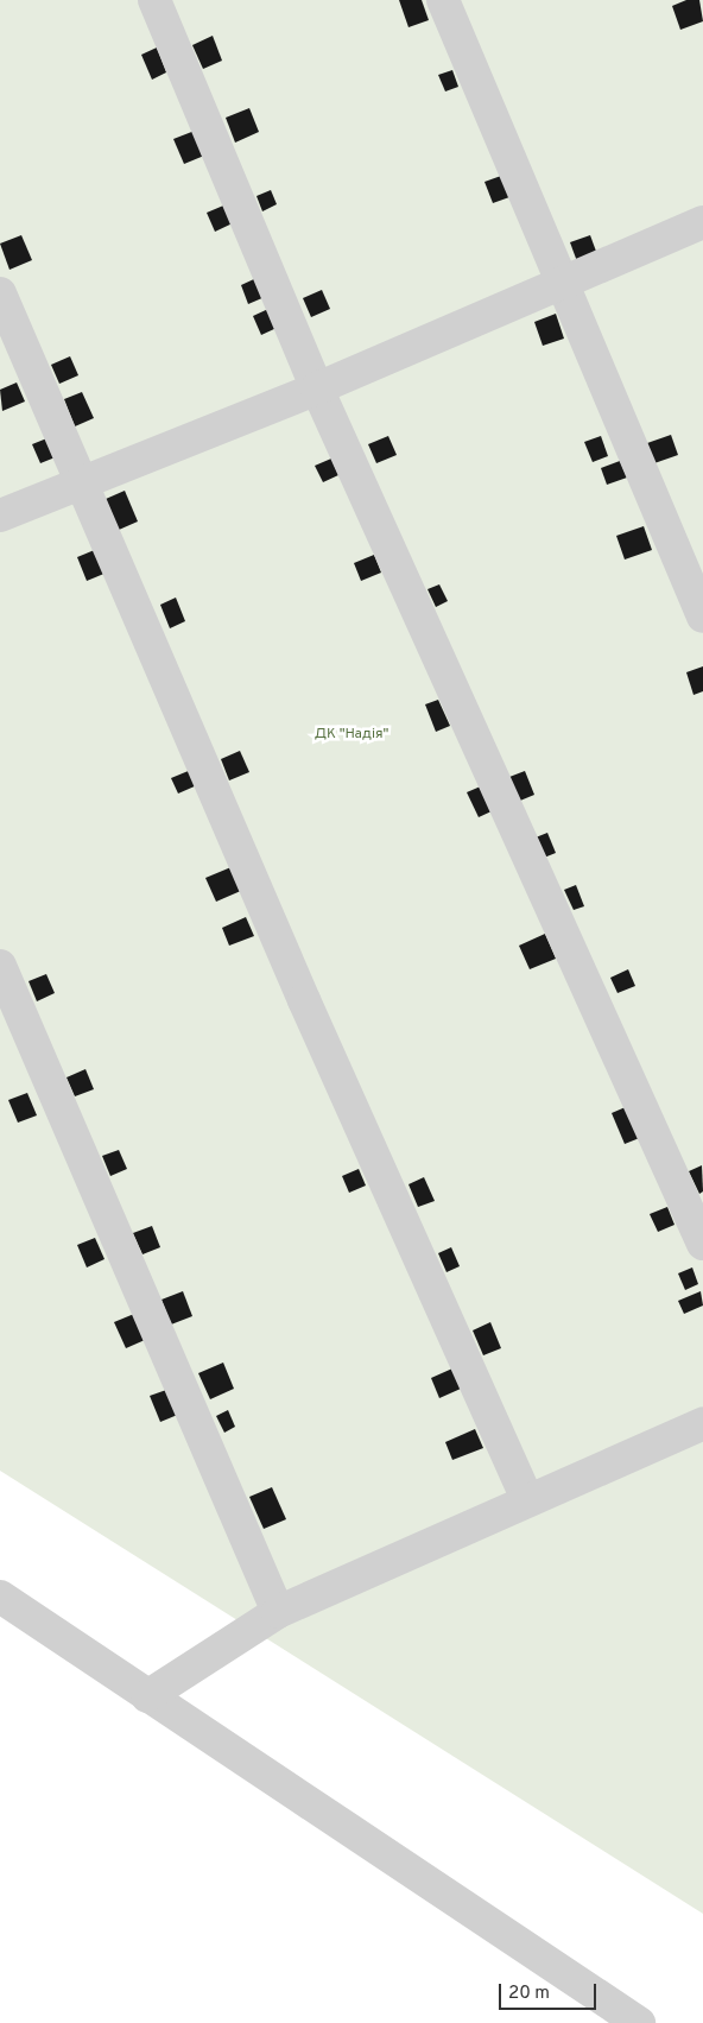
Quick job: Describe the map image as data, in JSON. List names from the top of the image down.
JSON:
{
  "parks": ["ДК \"Надія\""],
  "scale_bar": "20 m"
}
